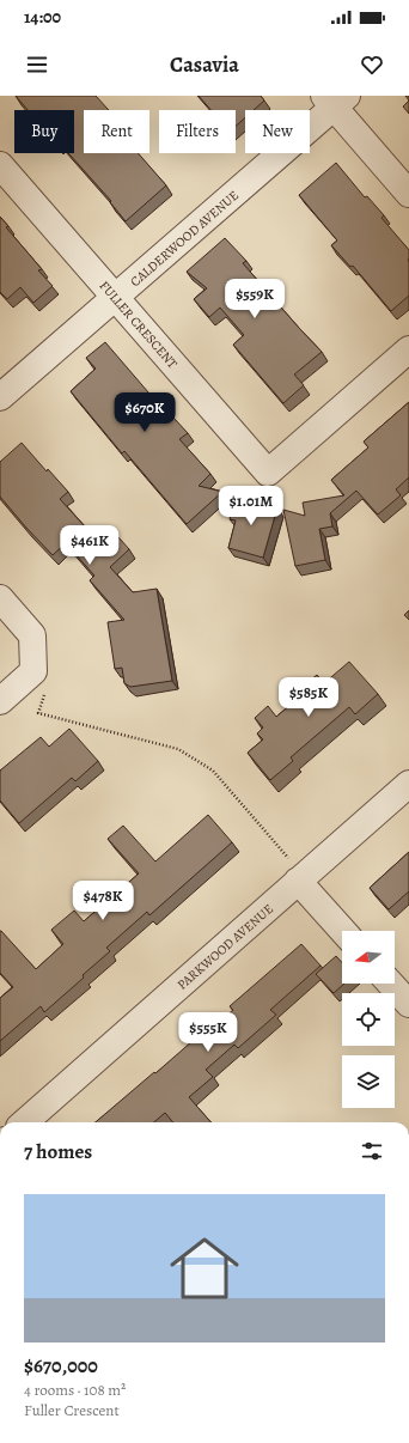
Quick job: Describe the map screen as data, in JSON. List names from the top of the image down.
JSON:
{
  "streets": {
    "street": ["CALDERWOOD AVENUE", "FULLER CRESCENT", "PARKWOOD AVENUE"]
  },
  "crossings": [
    ["CALDERWOOD AVENUE", "FULLER CRESCENT"]
  ],
  "north": "left",
  "page": {
    "status": "14:00",
    "header": "Casavia",
    "chip": [
      "Buy",
      "Rent",
      "Filters",
      "New"
    ],
    "price": [
      "$559K",
      "$670K",
      "$1.01M",
      "$461K",
      "$585K",
      "$478K",
      "$555K"
    ],
    "heading": "7 homes",
    "list": [
      {
        "name": "$670,000",
        "note": "4 rooms · 108 m² · Fuller Crescent"
      }
    ]
  }
}
